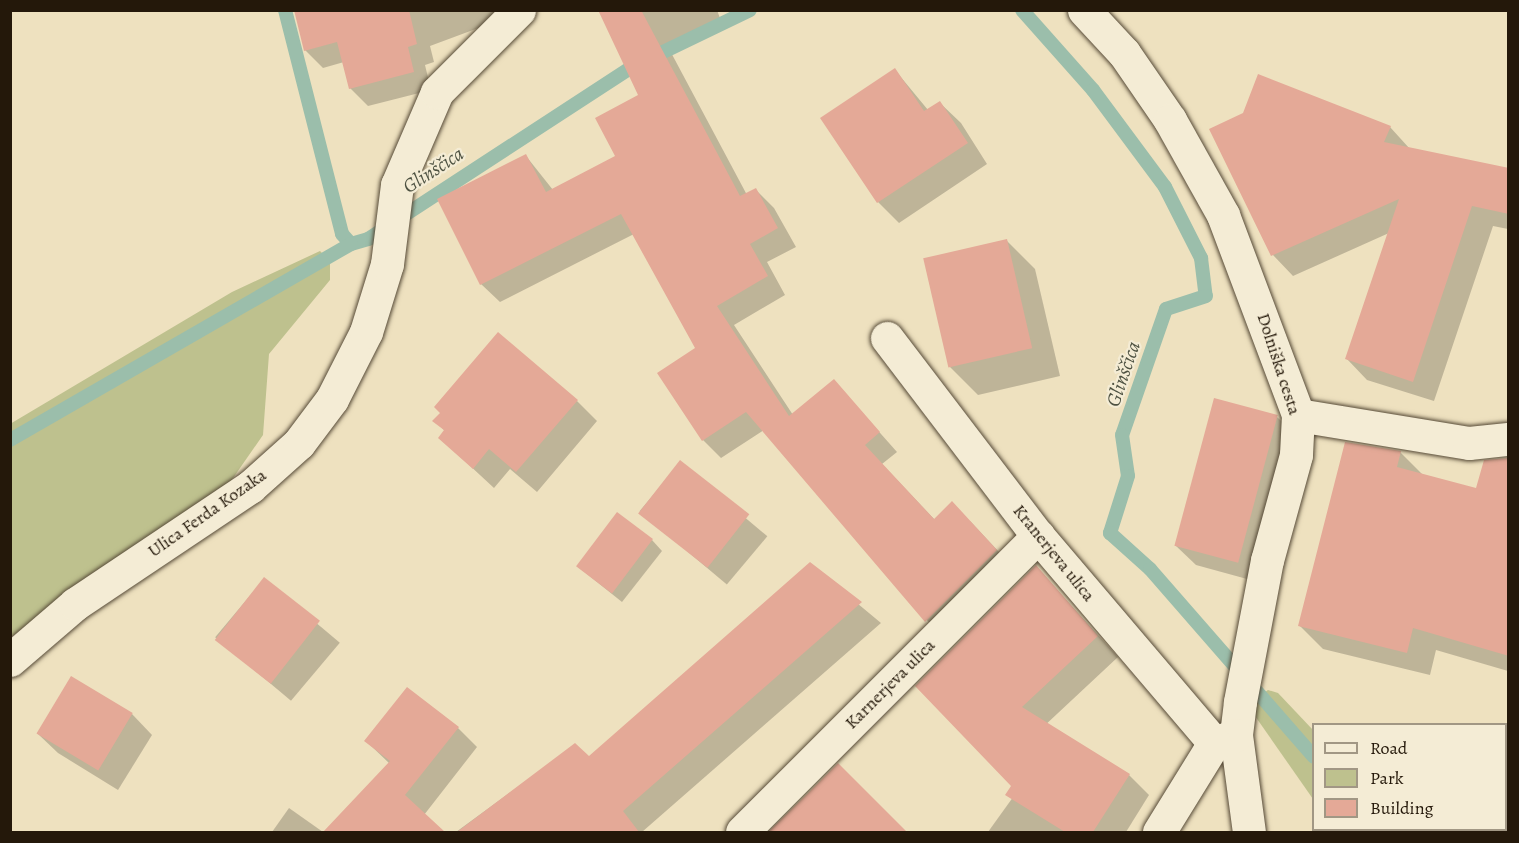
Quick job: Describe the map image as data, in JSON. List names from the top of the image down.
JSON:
{
  "streets": {
    "street": [
      "Dolniška cesta",
      "Ulica Ferda Kozaka",
      "Kranerjeva ulica",
      "Karnerjeva ulica"
    ]
  },
  "crossings": [
    ["Dolniška cesta", "Kranerjeva ulica"],
    ["Kranerjeva ulica", "Karnerjeva ulica"]
  ],
  "water": ["Glinščica"],
  "legend": ["Road", "Park", "Building"]
}
